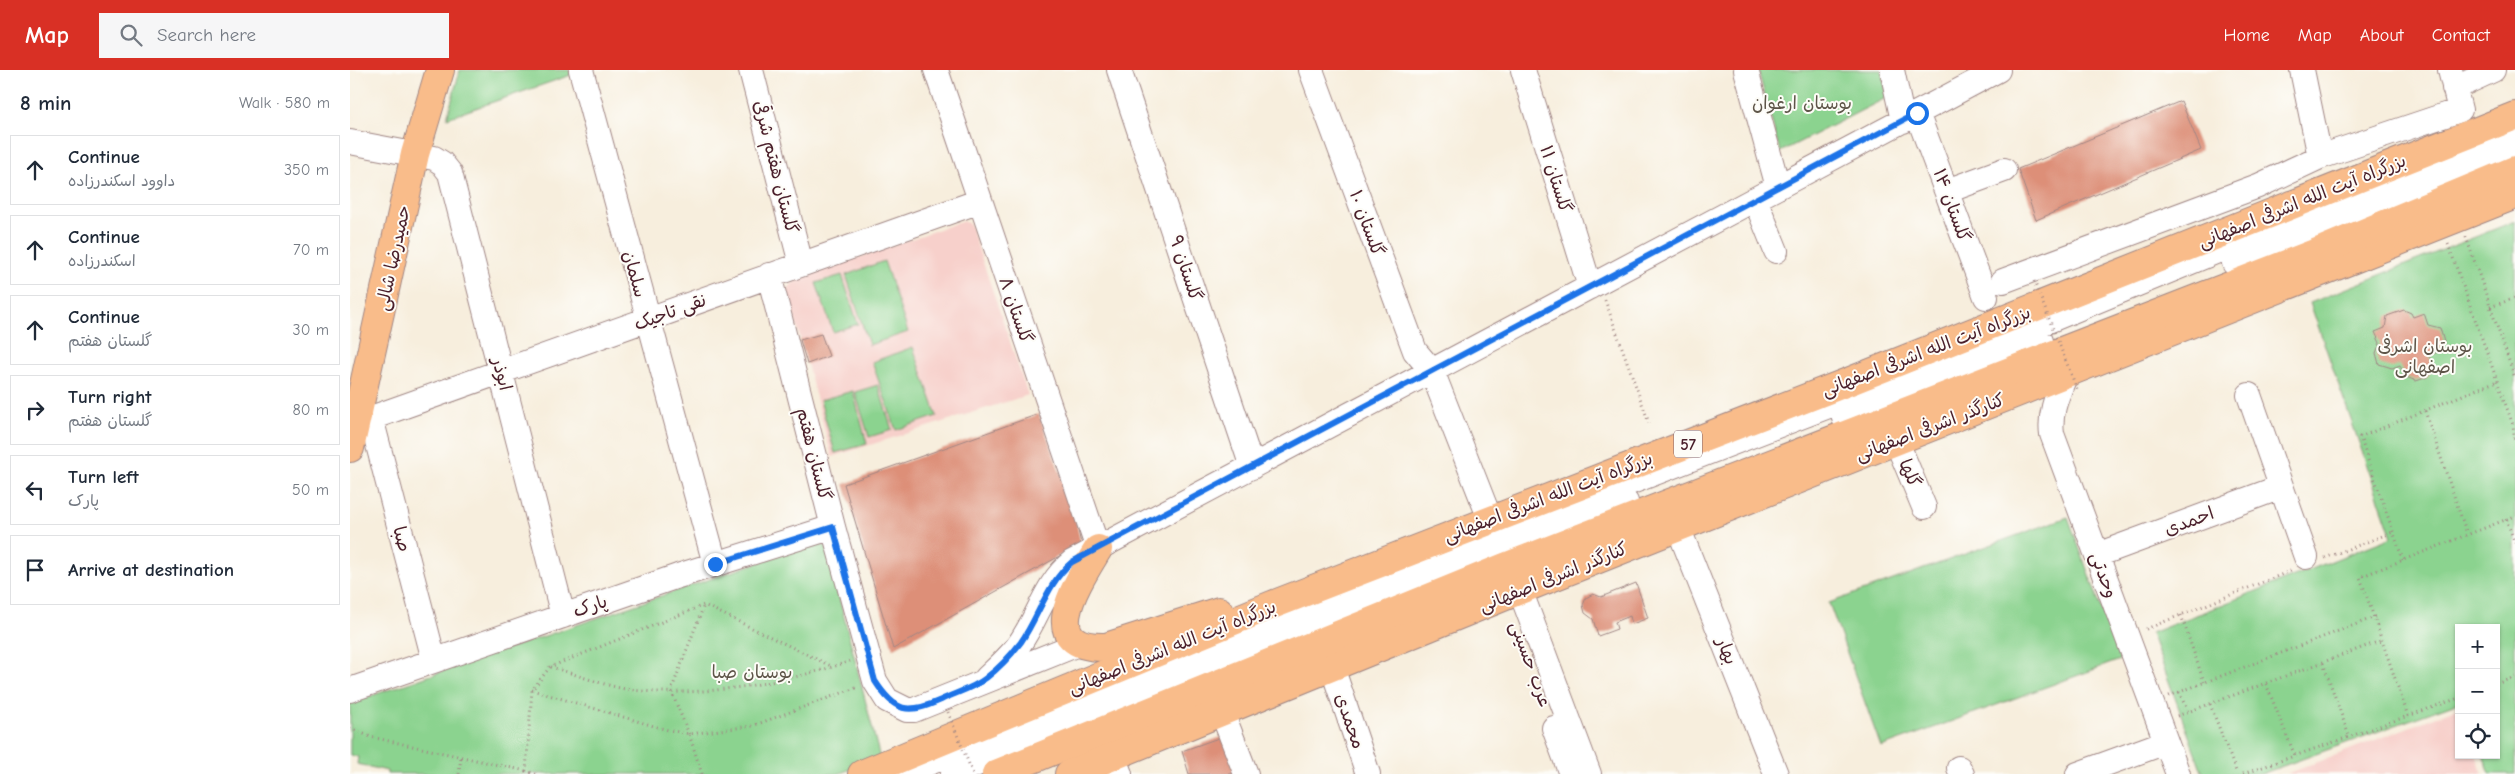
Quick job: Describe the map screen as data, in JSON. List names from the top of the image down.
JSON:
{
  "streets": {
    "main road": [
      "بزرگراه آیت الله اشرفی اصفهانی",
      "حمیدرضا شالی",
      "کنارگذر اشرفی اصفهانی",
      "57"
    ],
    "street": [
      "گلستان هفتم شرقی",
      "گلستان ۱۱",
      "گلستان ۱۴",
      "گلستان ۱۰",
      "گلستان ۹",
      "سلمان",
      "گلستان ٨",
      "نقی تاجیک",
      "ابوذر",
      "گلستان هفتم",
      "گلها",
      "احمدی",
      "صبا",
      "وحدتی",
      "پارک",
      "بهار",
      "عرب حسینی",
      "محمدی"
    ]
  },
  "crossings": [
    ["گلستان هفتم شرقی", "نقی تاجیک"],
    ["بزرگراه آیت الله اشرفی اصفهانی", "گلستان ۱۰"],
    ["حمیدرضا شالی", "نقی تاجیک"],
    ["حمیدرضا شالی", "ابوذر"],
    ["حمیدرضا شالی", "صبا"],
    ["سلمان", "نقی تاجیک"],
    ["سلمان", "پارک"],
    ["گلستان ٨", "نقی تاجیک"],
    ["نقی تاجیک", "ابوذر"],
    ["نقی تاجیک", "گلستان هفتم"],
    ["نقی تاجیک", "صبا"],
    ["ابوذر", "پارک"],
    ["کنارگذر اشرفی اصفهانی", "گلها"],
    ["کنارگذر اشرفی اصفهانی", "بهار"],
    ["کنارگذر اشرفی اصفهانی", "عرب حسینی"],
    ["کنارگذر اشرفی اصفهانی", "محمدی"],
    ["گلستان هفتم", "پارک"],
    ["احمدی", "وحدتی"],
    ["صبا", "پارک"]
  ],
  "parks": ["بوستان ارغوان", "بوستان اشرفی اصفهانی", "بوستان صبا"],
  "page": {
    "header": "Map",
    "search": "Search here",
    "nav": [
      "Home",
      "Map",
      "About",
      "Contact"
    ],
    "heading": ["8 min", "Walk · 580 m"],
    "list": [
      ["Continue", "داوود اسکندرزاده", "350 m"],
      ["Continue", "اسکندرزاده", "70 m"],
      ["Continue", "گلستان هفتم", "30 m"],
      ["Turn right", "گلستان هفتم", "80 m"],
      ["Turn left", "پارک", "50 m"],
      "Arrive at destination"
    ],
    "map_buttons": ["+", "−"]
  }
}
